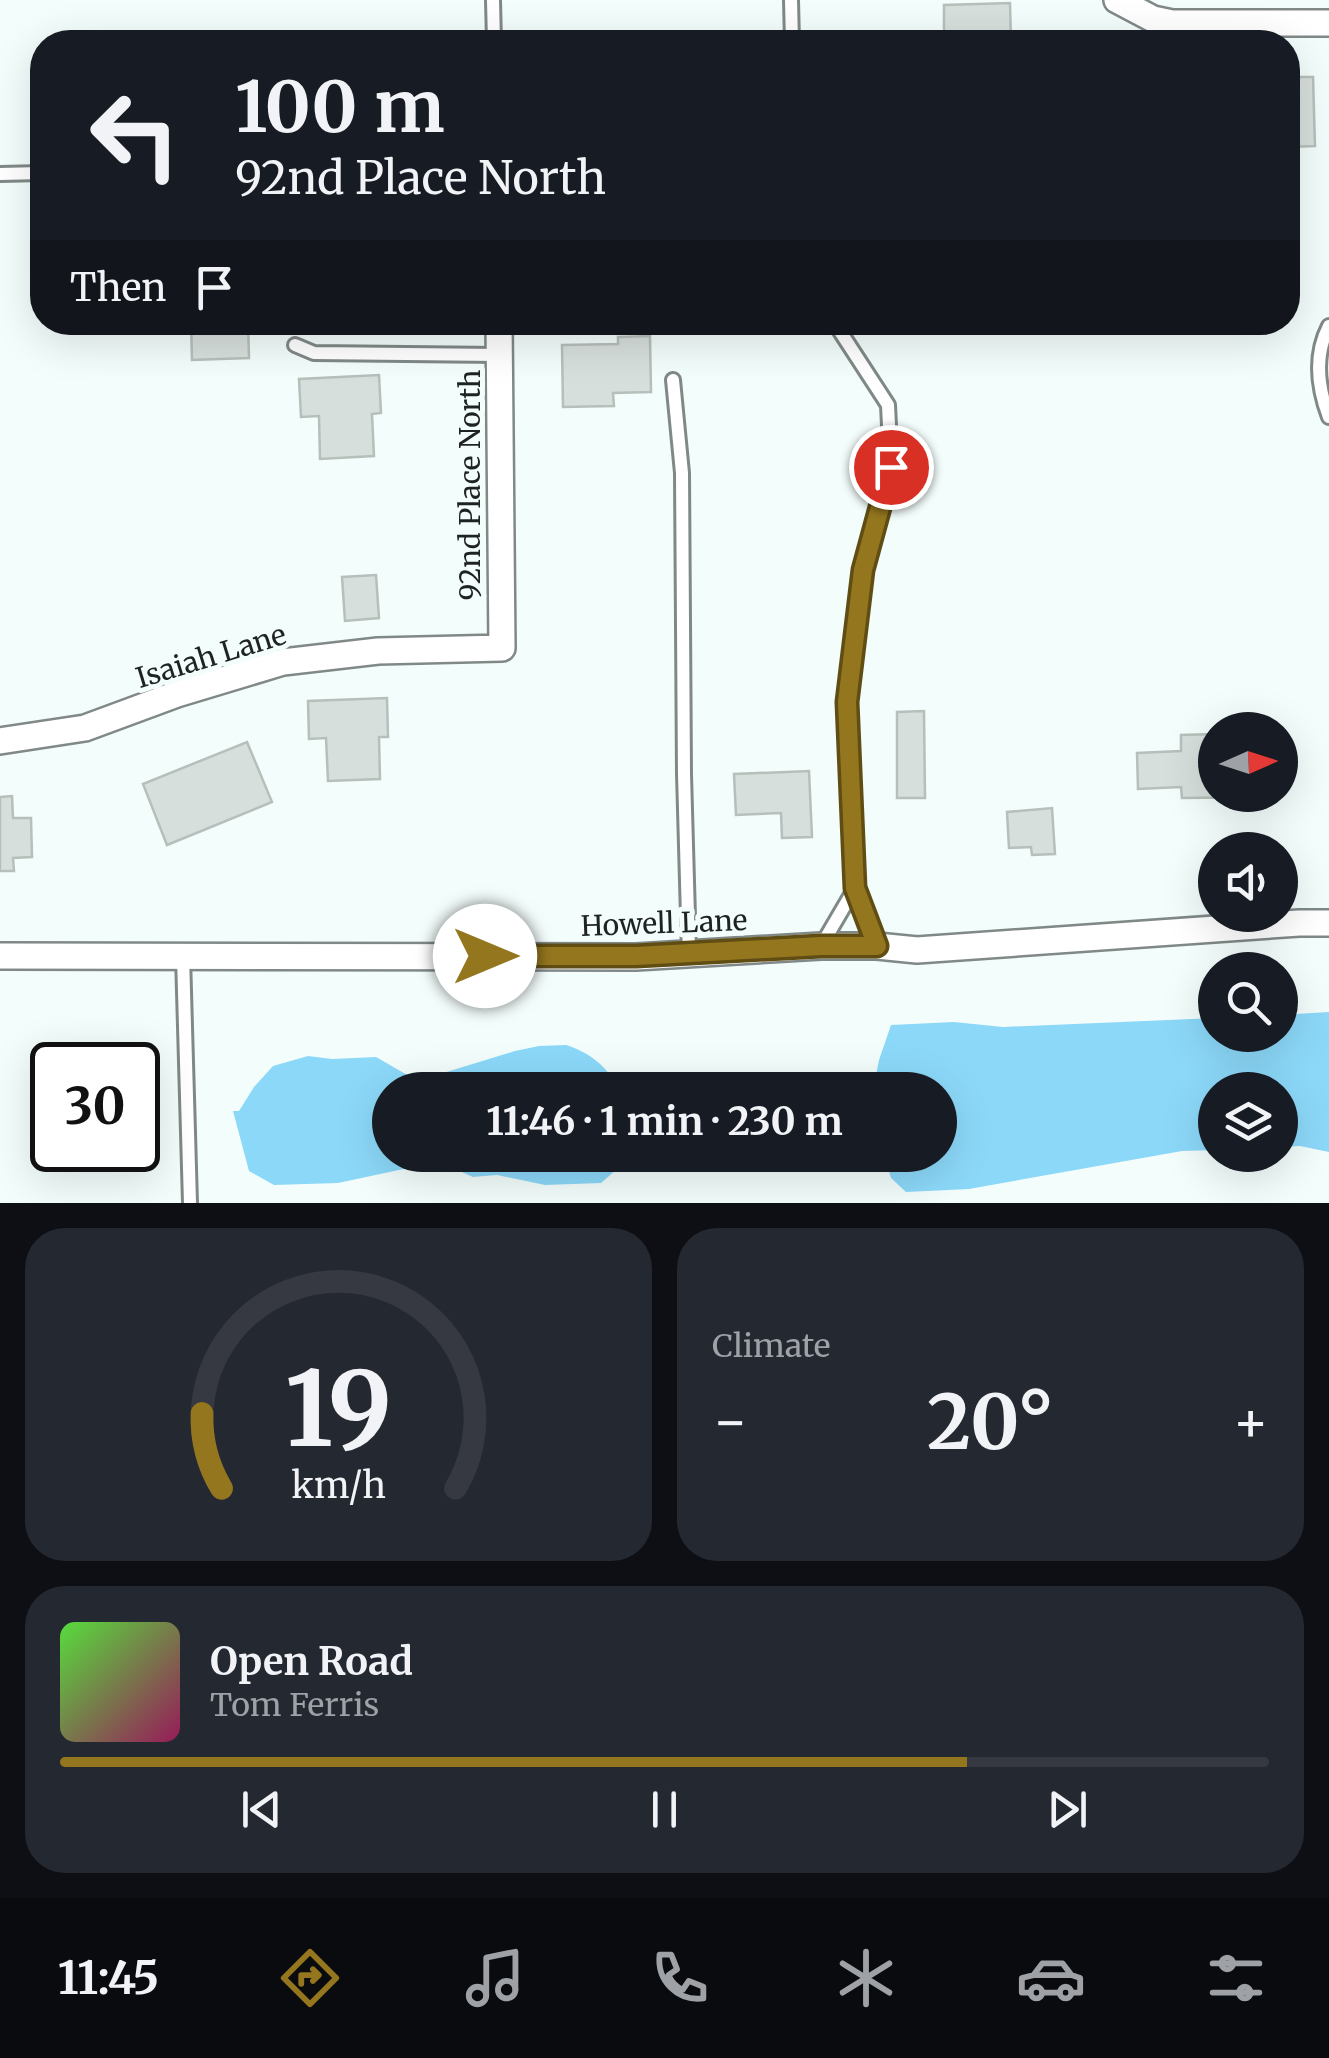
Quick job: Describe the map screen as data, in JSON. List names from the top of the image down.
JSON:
{
  "streets": {
    "street": ["92nd Place North", "Isaiah Lane", "Howell Lane"]
  },
  "crossings": [
    ["92nd Place North", "Isaiah Lane"]
  ],
  "north": "right",
  "page": {
    "turn": ["100 m", "92nd Place North"],
    "then": "Then",
    "limit": "30",
    "trip": "11:46 · 1 min · 230 m",
    "tile": "Climate",
    "heat": ["−", "20°", "+"],
    "song": ["Open Road", "Tom Ferris"],
    "tabs": "11:45",
    "gauge": ["19", "km/h"]
  }
}
